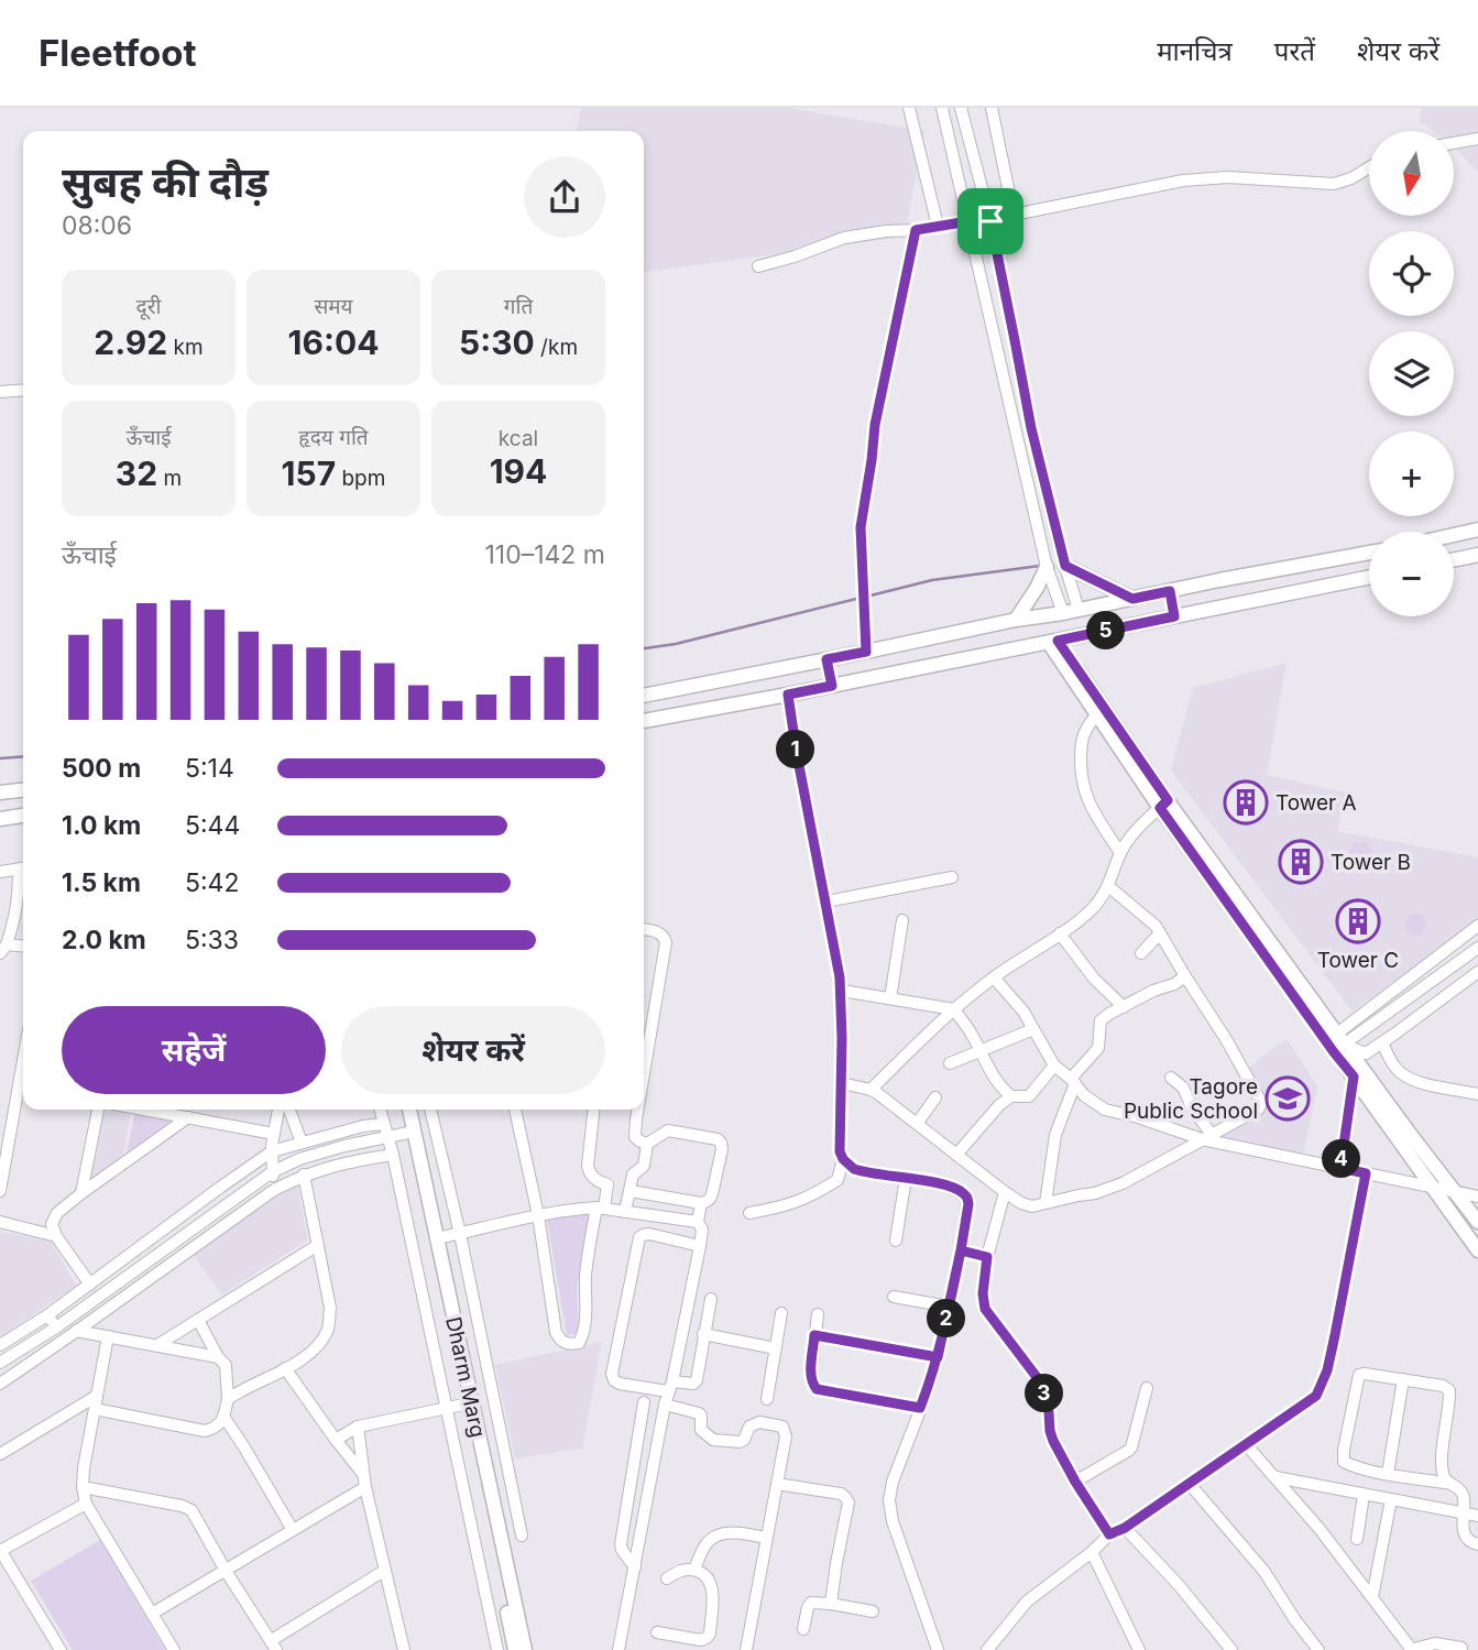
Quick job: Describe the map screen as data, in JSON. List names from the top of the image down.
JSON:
{
  "streets": {
    "main road": ["Dharm Marg"]
  },
  "places": {
    "building": ["Tower A", "Tower B", "Tower C"],
    "school or university": ["Tagore Public School"]
  },
  "north": "bottom",
  "page": {
    "header": "Fleetfoot",
    "nav": ["मानचित्र", "परतें", "शेयर करें"],
    "map_buttons": ["+", "−"],
    "heading": ["सुबह की दौड़", "08:06"],
    "stats": [
      ["दूरी", "2.92 km"],
      ["समय", "16:04"],
      ["गति", "5:30 /km"],
      ["ऊँचाई", "32 m"],
      ["हृदय गति", "157 bpm"],
      ["kcal", "194"]
    ],
    "chart": ["ऊँचाई", "110–142 m"],
    "pins": [
      "5",
      "1",
      "4",
      "2",
      "3"
    ],
    "list": [
      {
        "name": "500 m",
        "note": "5:14"
      },
      {
        "name": "1.0 km",
        "note": "5:44"
      },
      {
        "name": "1.5 km",
        "note": "5:42"
      },
      {
        "name": "2.0 km",
        "note": "5:33"
      }
    ],
    "buttons": ["सहेजें", "शेयर करें"]
  }
}
